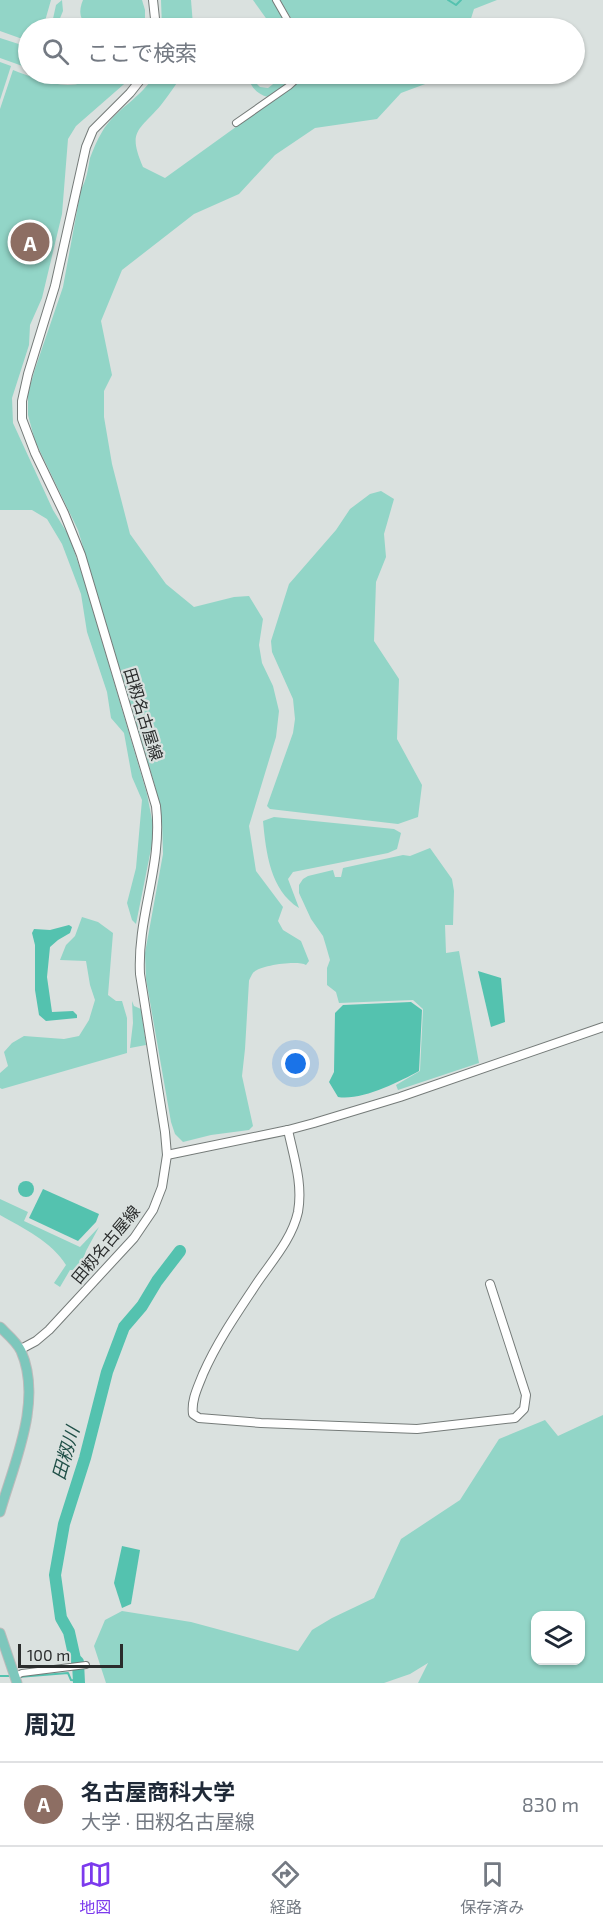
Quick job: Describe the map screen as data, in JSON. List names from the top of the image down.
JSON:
{
  "streets": {
    "main road": ["田籾名古屋線"]
  },
  "water": ["田籾川"],
  "scale_bar": "100 m",
  "page": {
    "search": "ここで検索",
    "pins": "A",
    "scale": "100 m",
    "heading": "周辺",
    "list": [
      {
        "mark": "A",
        "name": "名古屋商科大学",
        "note": "大学 · 田籾名古屋線",
        "value": "830 m"
      }
    ],
    "nav": ["地図", "経路", "保存済み"]
  }
}
